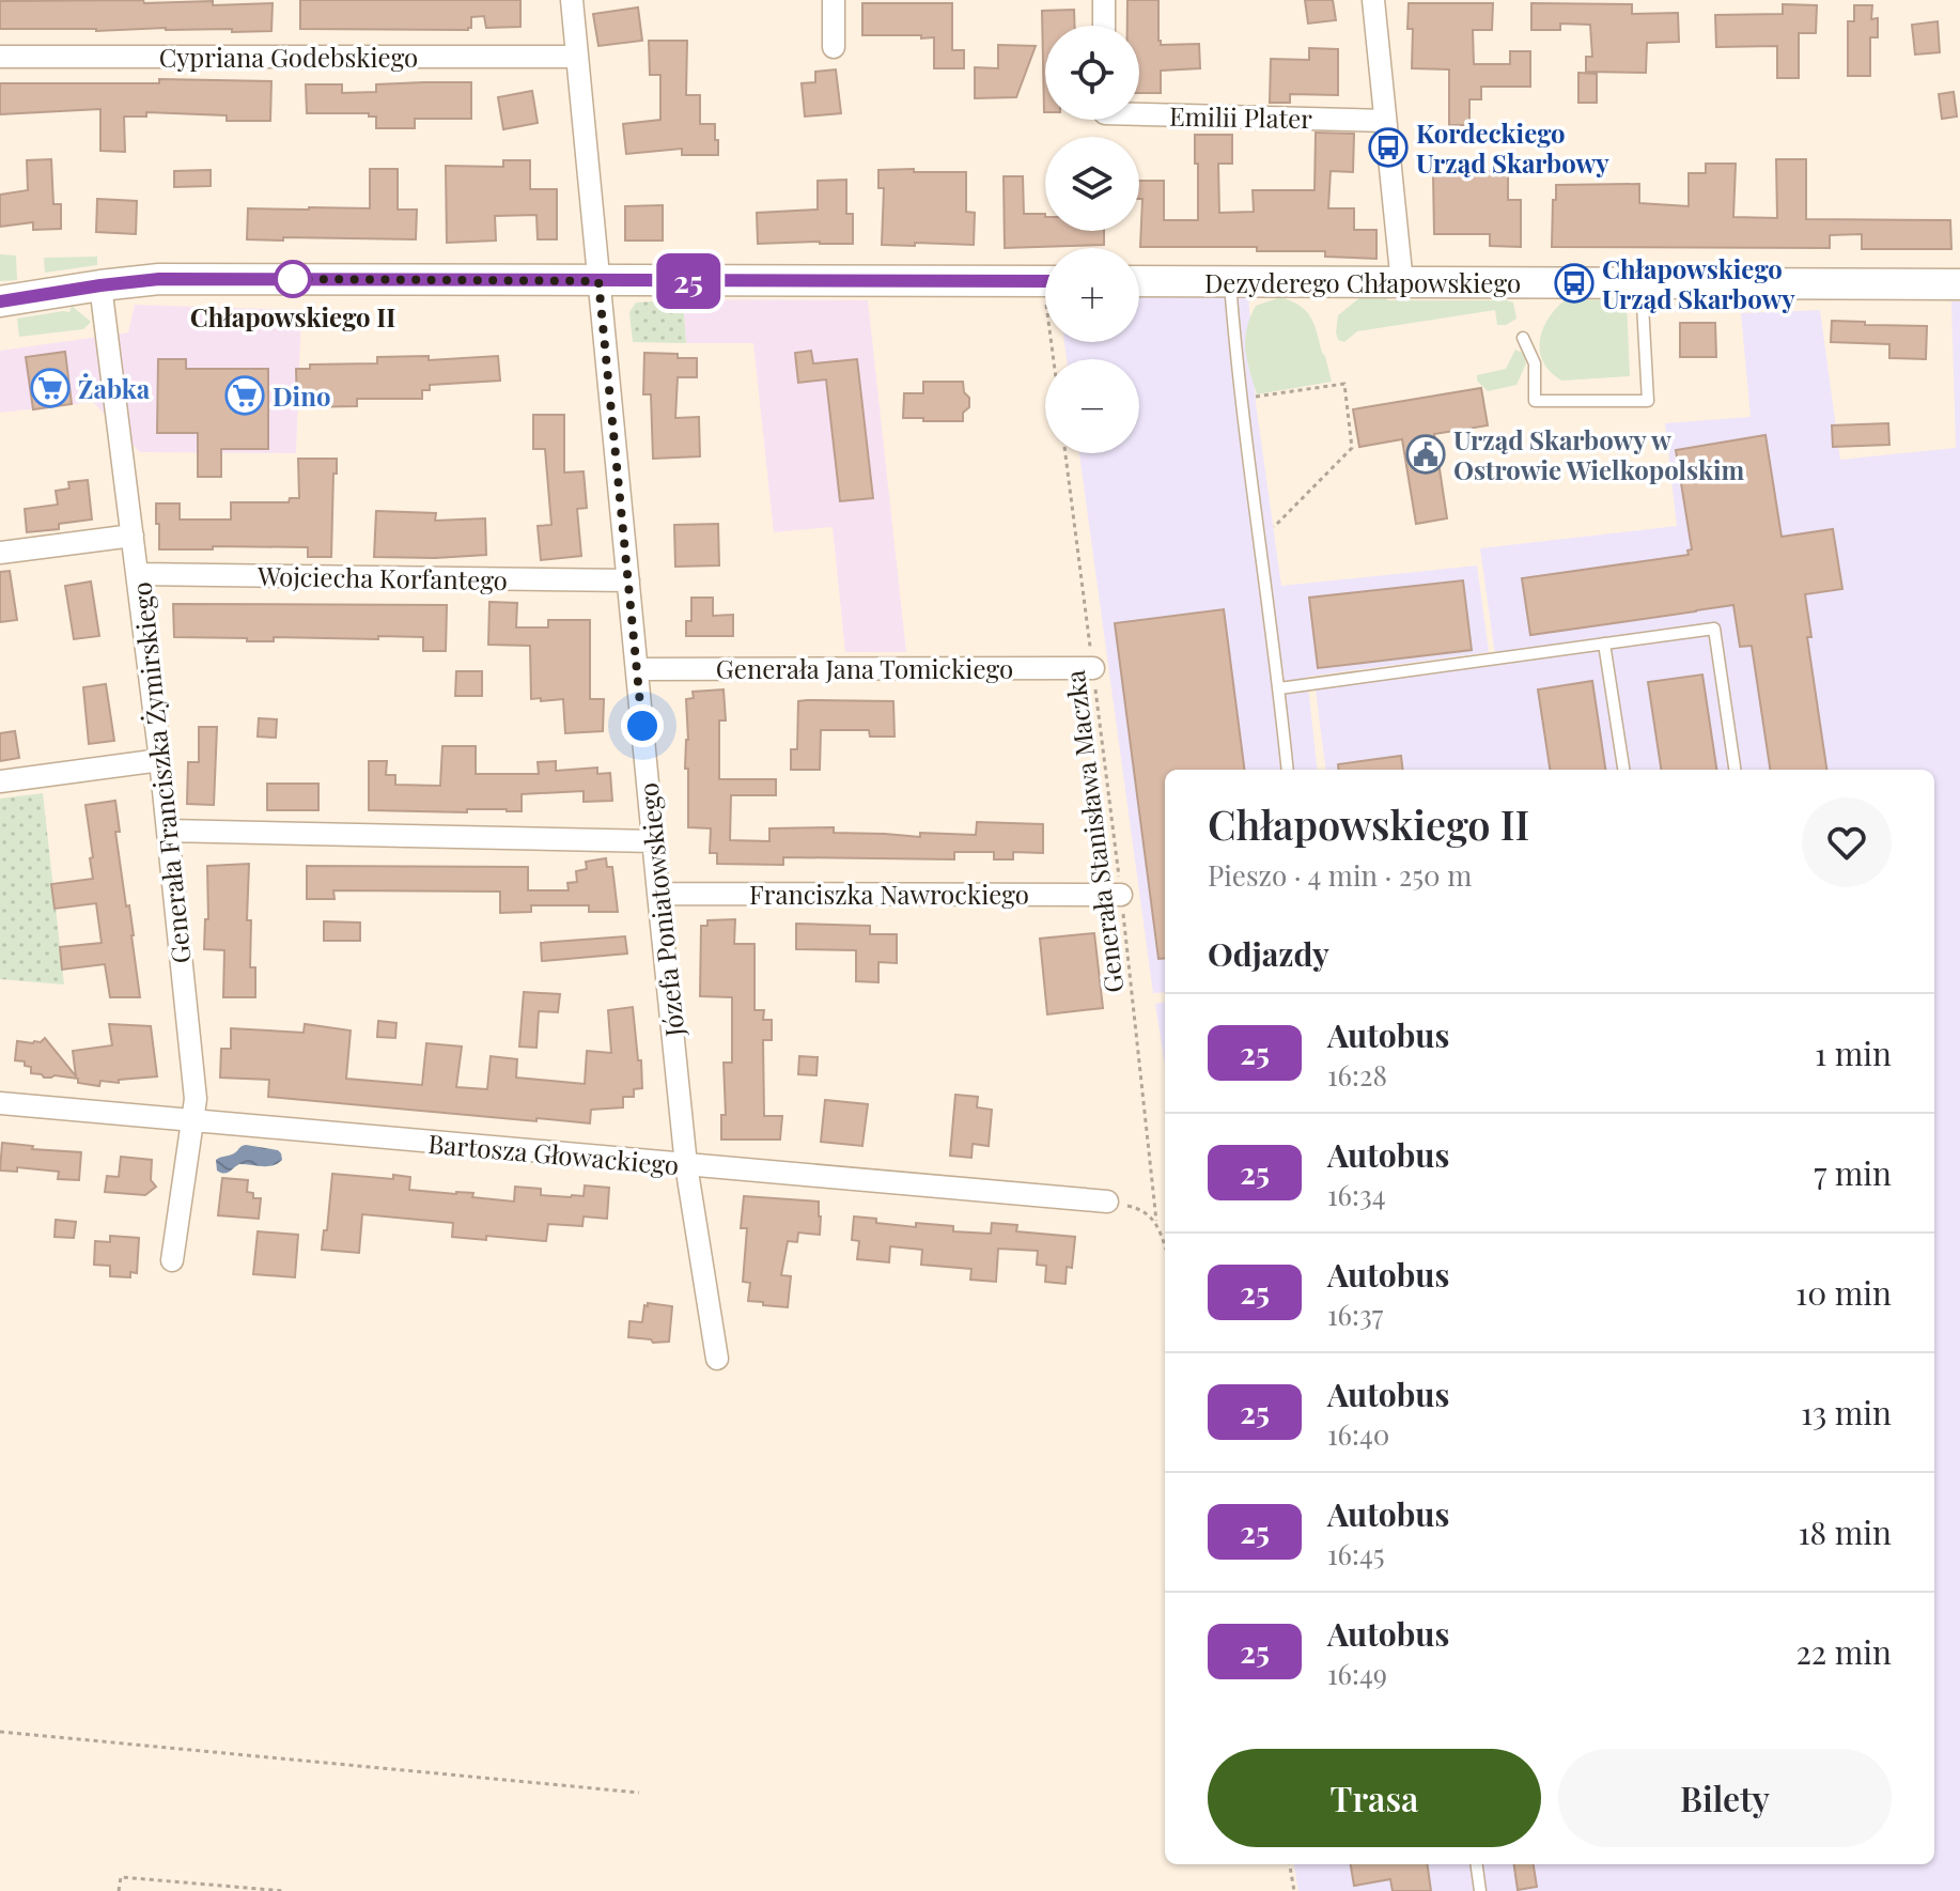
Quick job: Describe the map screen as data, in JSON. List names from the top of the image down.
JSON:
{
  "streets": {
    "street": [
      "Cypriana Godebskiego",
      "Emilii Plater",
      "Dezyderego Chłapowskiego",
      "Wojciecha Korfantego",
      "Generała Jana Tomickiego",
      "Generała Franciszka Żymirskiego",
      "Franciszka Nawrockiego",
      "Józefa Poniatowskiego",
      "Bartosza Głowackiego"
    ],
    "path": ["Generała Stanisława Maczka"]
  },
  "crossings": [
    ["Cypriana Godebskiego", "Józefa Poniatowskiego"],
    ["Wojciecha Korfantego", "Generała Franciszka Żymirskiego"],
    ["Wojciecha Korfantego", "Józefa Poniatowskiego"],
    ["Generała Jana Tomickiego", "Generała Stanisława Maczka"],
    ["Generała Jana Tomickiego", "Józefa Poniatowskiego"],
    ["Generała Franciszka Żymirskiego", "Bartosza Głowackiego"],
    ["Generała Stanisława Maczka", "Franciszka Nawrockiego"],
    ["Franciszka Nawrockiego", "Józefa Poniatowskiego"],
    ["Józefa Poniatowskiego", "Bartosza Głowackiego"]
  ],
  "places": {
    "bus stop": ["Kordeckiego Urząd Skarbowy", "Chłapowskiego Urząd Skarbowy"],
    "other": ["Chłapowskiego II"],
    "supermarket": ["Żabka", "Dino"],
    "public building": ["Urząd Skarbowy w Ostrowie Wielkopolskim"]
  },
  "lines": ["bus line 25"],
  "page": {
    "on_map": "25",
    "map_buttons": ["+", "−"],
    "heading": [
      ["Chłapowskiego II", "Pieszo · 4 min · 250 m"],
      "Odjazdy"
    ],
    "list": [
      {
        "mark": "25",
        "name": "Autobus",
        "note": "16:28",
        "value": "1 min"
      },
      {
        "mark": "25",
        "name": "Autobus",
        "note": "16:34",
        "value": "7 min"
      },
      {
        "mark": "25",
        "name": "Autobus",
        "note": "16:37",
        "value": "10 min"
      },
      {
        "mark": "25",
        "name": "Autobus",
        "note": "16:40",
        "value": "13 min"
      },
      {
        "mark": "25",
        "name": "Autobus",
        "note": "16:45",
        "value": "18 min"
      },
      {
        "mark": "25",
        "name": "Autobus",
        "note": "16:49",
        "value": "22 min"
      }
    ],
    "buttons": ["Trasa", "Bilety"]
  }
}
